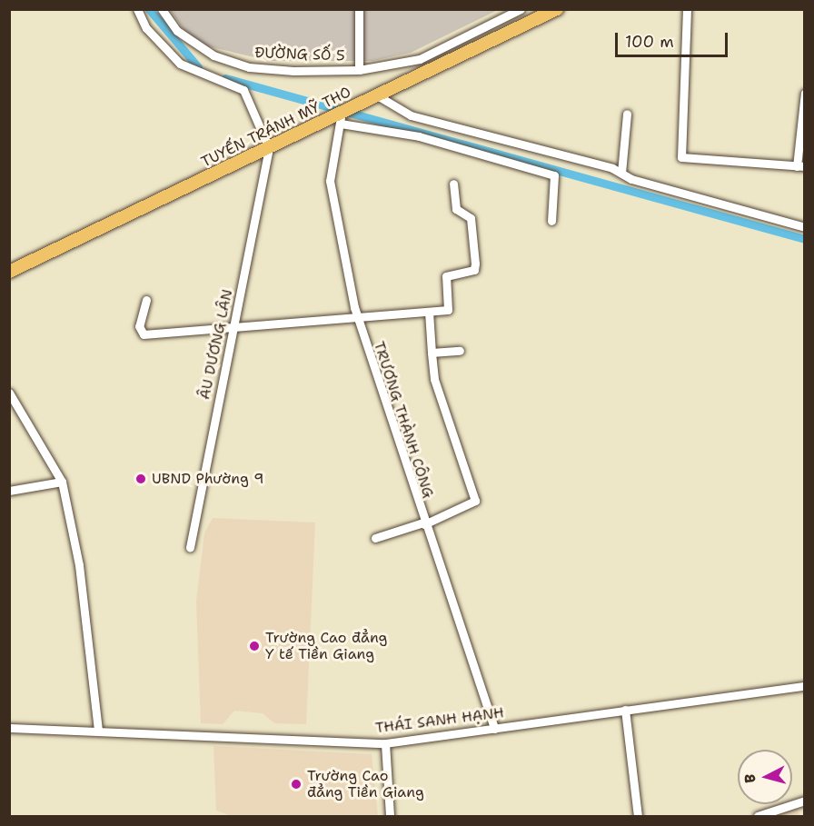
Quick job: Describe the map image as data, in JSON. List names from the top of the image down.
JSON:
{
  "streets": {
    "highway": ["TUYẾN TRÁNH MỸ THO"],
    "street": [
      "ĐƯỜNG SỐ 5",
      "ÂU DƯƠNG LÂN",
      "TRƯƠNG THÀNH CÔNG",
      "THÁI SANH HẠNH"
    ]
  },
  "crossings": [
    ["ĐƯỜNG SỐ 5", "TUYẾN TRÁNH MỸ THO"],
    ["TUYẾN TRÁNH MỸ THO", "ÂU DƯƠNG LÂN"],
    ["TUYẾN TRÁNH MỸ THO", "TRƯƠNG THÀNH CÔNG"],
    ["TRƯƠNG THÀNH CÔNG", "THÁI SANH HẠNH"]
  ],
  "places": ["UBND Phường 9", "Trường Cao đẳng Y tế Tiền Giang", "Trường Cao đẳng Tiền Giang"],
  "scale_bar": "100 m",
  "north": "left"
}
